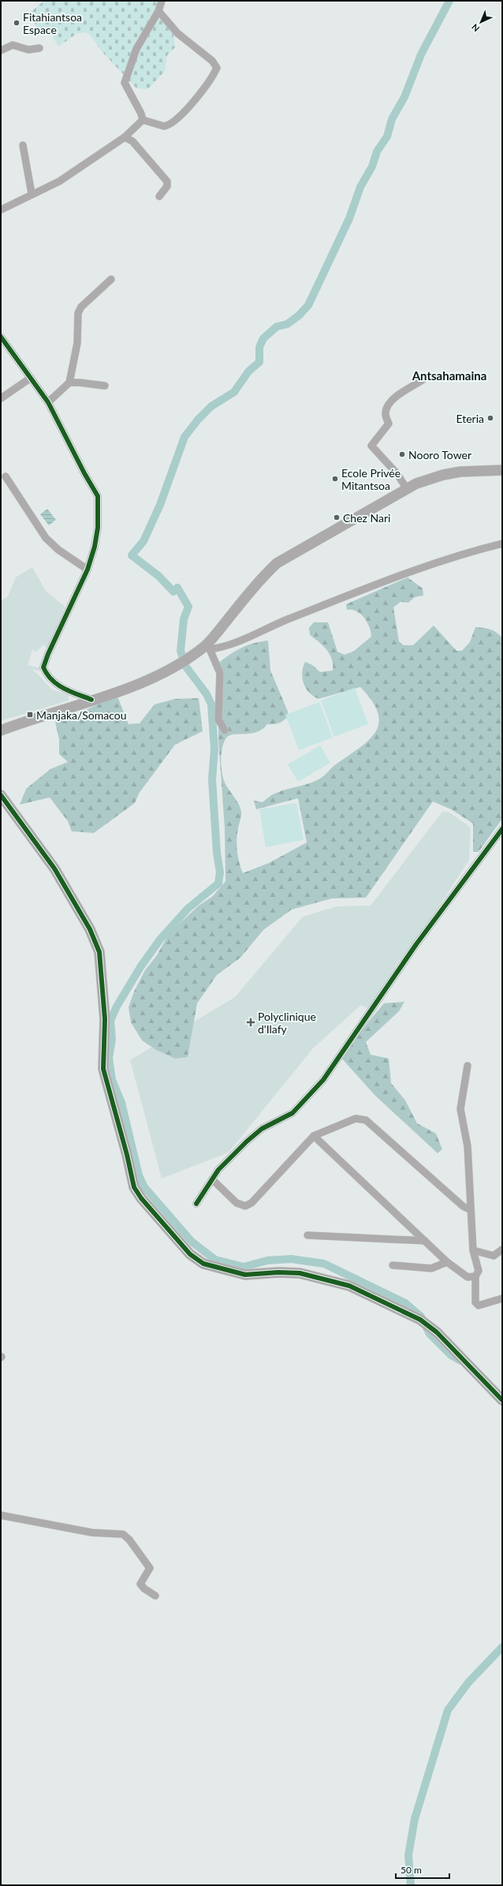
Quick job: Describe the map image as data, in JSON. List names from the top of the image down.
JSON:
{
  "districts": ["Antsahamaina"],
  "places": {
    "other": [
      "Fitahiantsoa Espace",
      "Eteria",
      "Nooro Tower",
      "Ecole Privée Mitantsoa",
      "Chez Nari"
    ],
    "transit": ["Manjaka/Somacou"],
    "health": ["Polyclinique d'Ilafy"]
  },
  "scale_bar": "50 m",
  "north": "bottom left"
}
